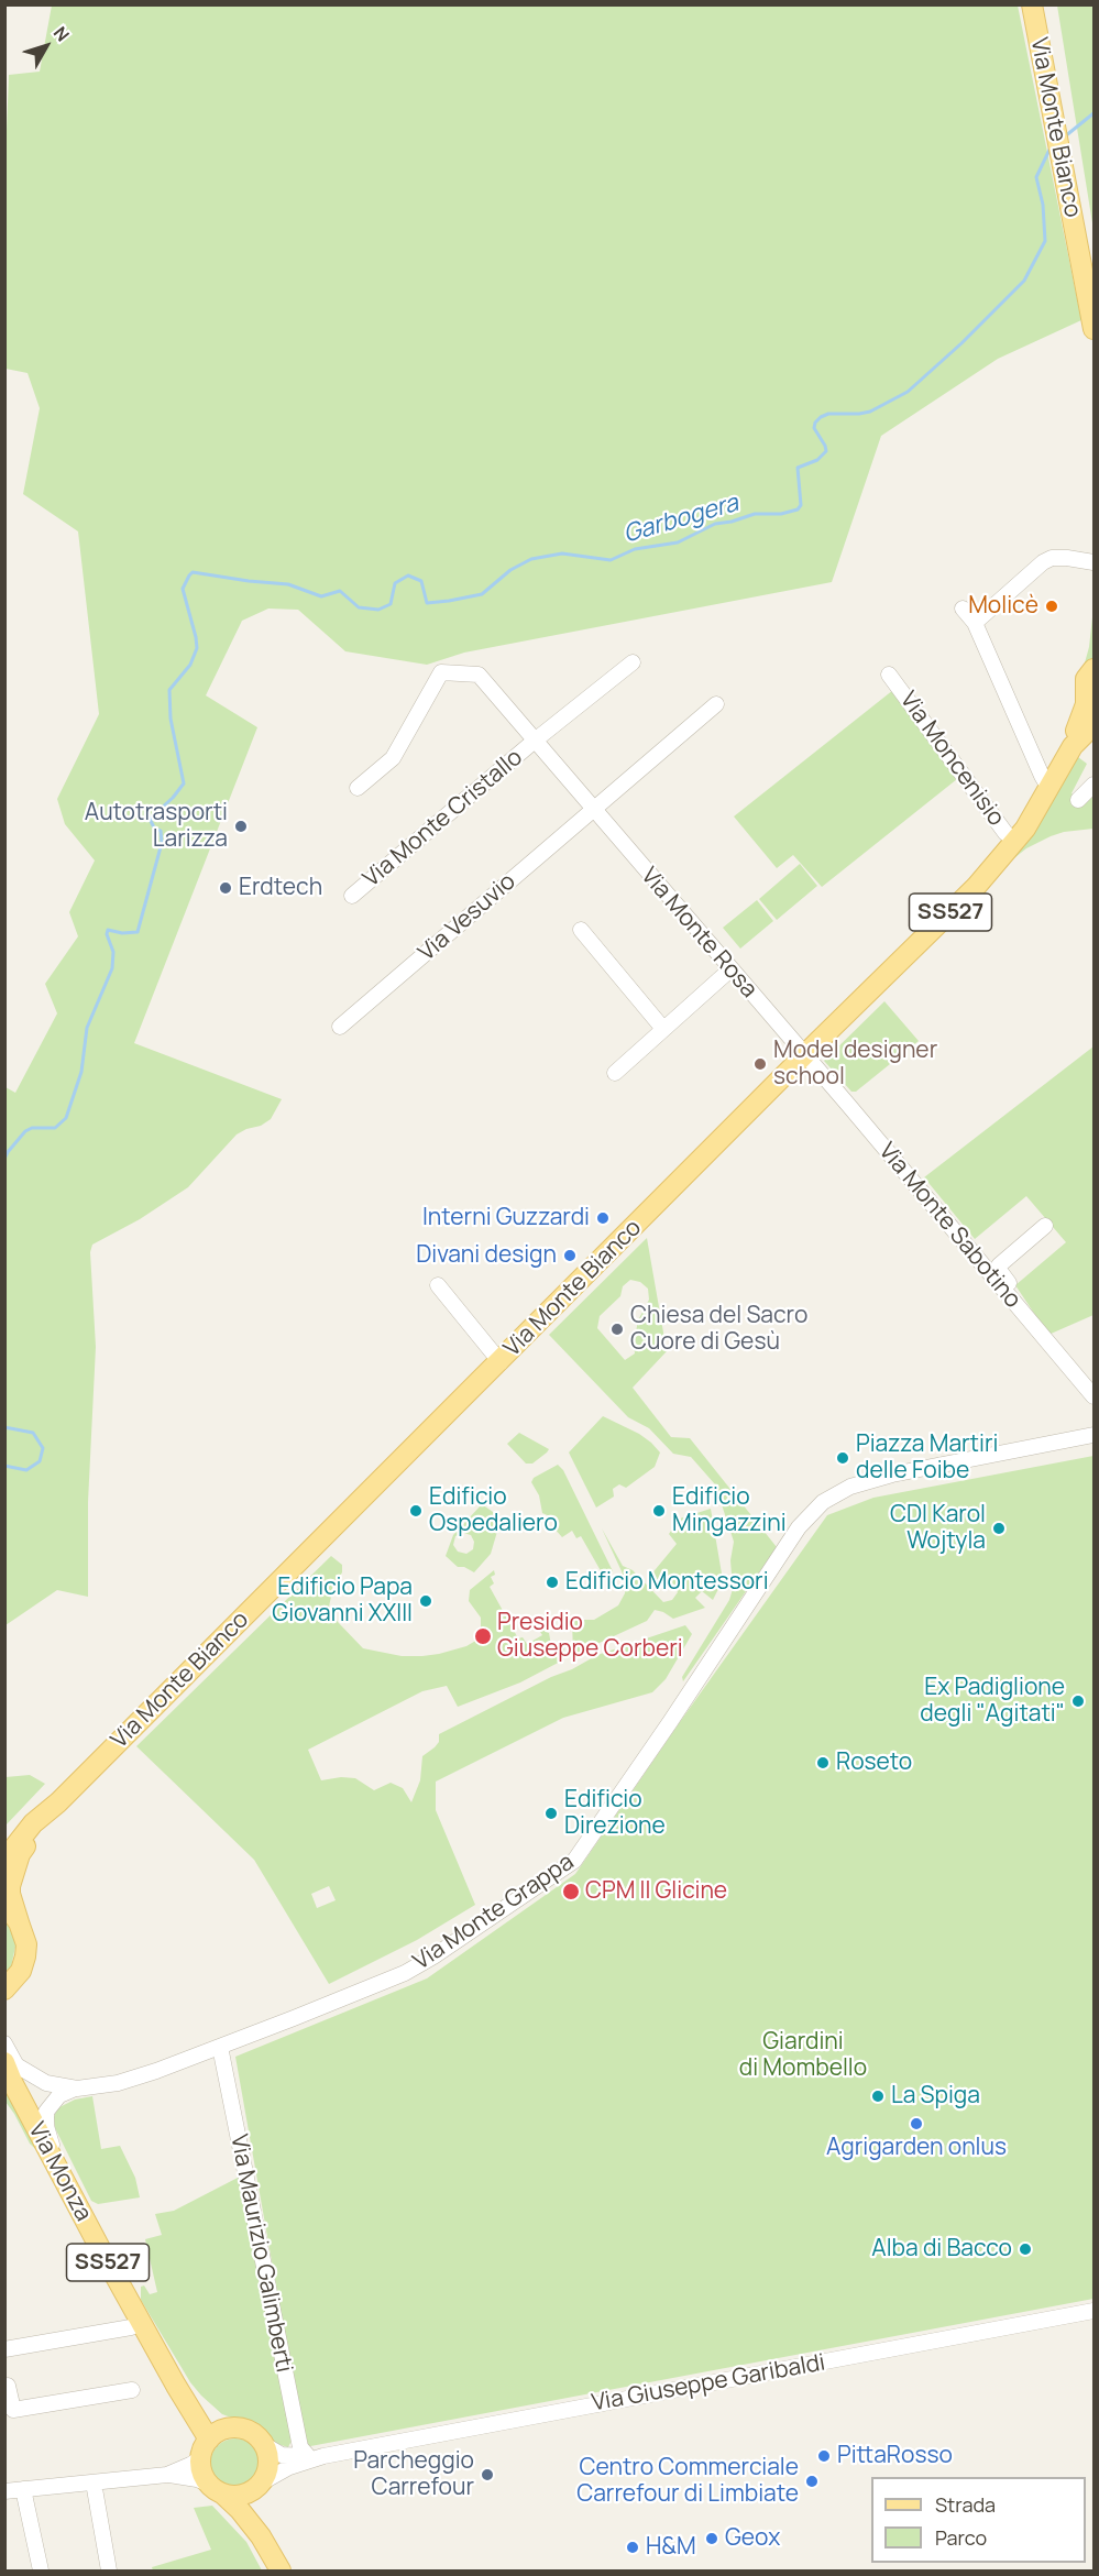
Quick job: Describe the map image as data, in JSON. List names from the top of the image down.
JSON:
{
  "streets": {
    "main road": ["Via Monte Bianco", "SS527", "Via Monza"],
    "street": [
      "Via Moncenisio",
      "Via Monte Cristallo",
      "Via Vesuvio",
      "Via Monte Rosa",
      "Via Monte Sabotino",
      "Via Monte Grappa",
      "Via Maurizio Galimberti",
      "Via Giuseppe Garibaldi"
    ]
  },
  "crossings": [
    ["Via Monte Bianco", "Via Moncenisio"],
    ["Via Monte Bianco", "SS527"],
    ["Via Monte Bianco", "Via Monte Rosa"],
    ["Via Monte Bianco", "Via Monte Sabotino"],
    ["Via Monte Cristallo", "Via Monte Rosa"],
    ["Via Vesuvio", "Via Monte Rosa"],
    ["Via Monte Rosa", "Via Monte Sabotino"],
    ["Via Monte Grappa", "Via Monza"],
    ["Via Monte Grappa", "Via Maurizio Galimberti"],
    ["Via Monza", "Via Giuseppe Garibaldi"],
    ["Via Maurizio Galimberti", "Via Giuseppe Garibaldi"]
  ],
  "water": ["Garbogera"],
  "parks": ["Giardini di Mombello"],
  "places": [
    "Molicè",
    "Autotrasporti Larizza",
    "Erdtech",
    "Model designer school",
    "Interni Guzzardi",
    "Divani design",
    "Chiesa del Sacro Cuore di Gesù",
    "Piazza Martiri delle Foibe",
    "Edificio Ospedaliero",
    "Edificio Mingazzini",
    "CDI Karol Wojtyla",
    "Edificio Montessori",
    "Edificio Papa Giovanni XXIII",
    "Presidio Giuseppe Corberi",
    "Ex Padiglione degli \"Agitati\"",
    "Roseto",
    "Edificio Direzione",
    "CPM Il Glicine",
    "La Spiga",
    "Agrigarden onlus",
    "Alba di Bacco",
    "PittaRosso",
    "Parcheggio Carrefour",
    "Centro Commerciale Carrefour di Limbiate",
    "Geox",
    "H&M"
  ],
  "legend": ["Strada", "Parco"],
  "north": "top right"
}
